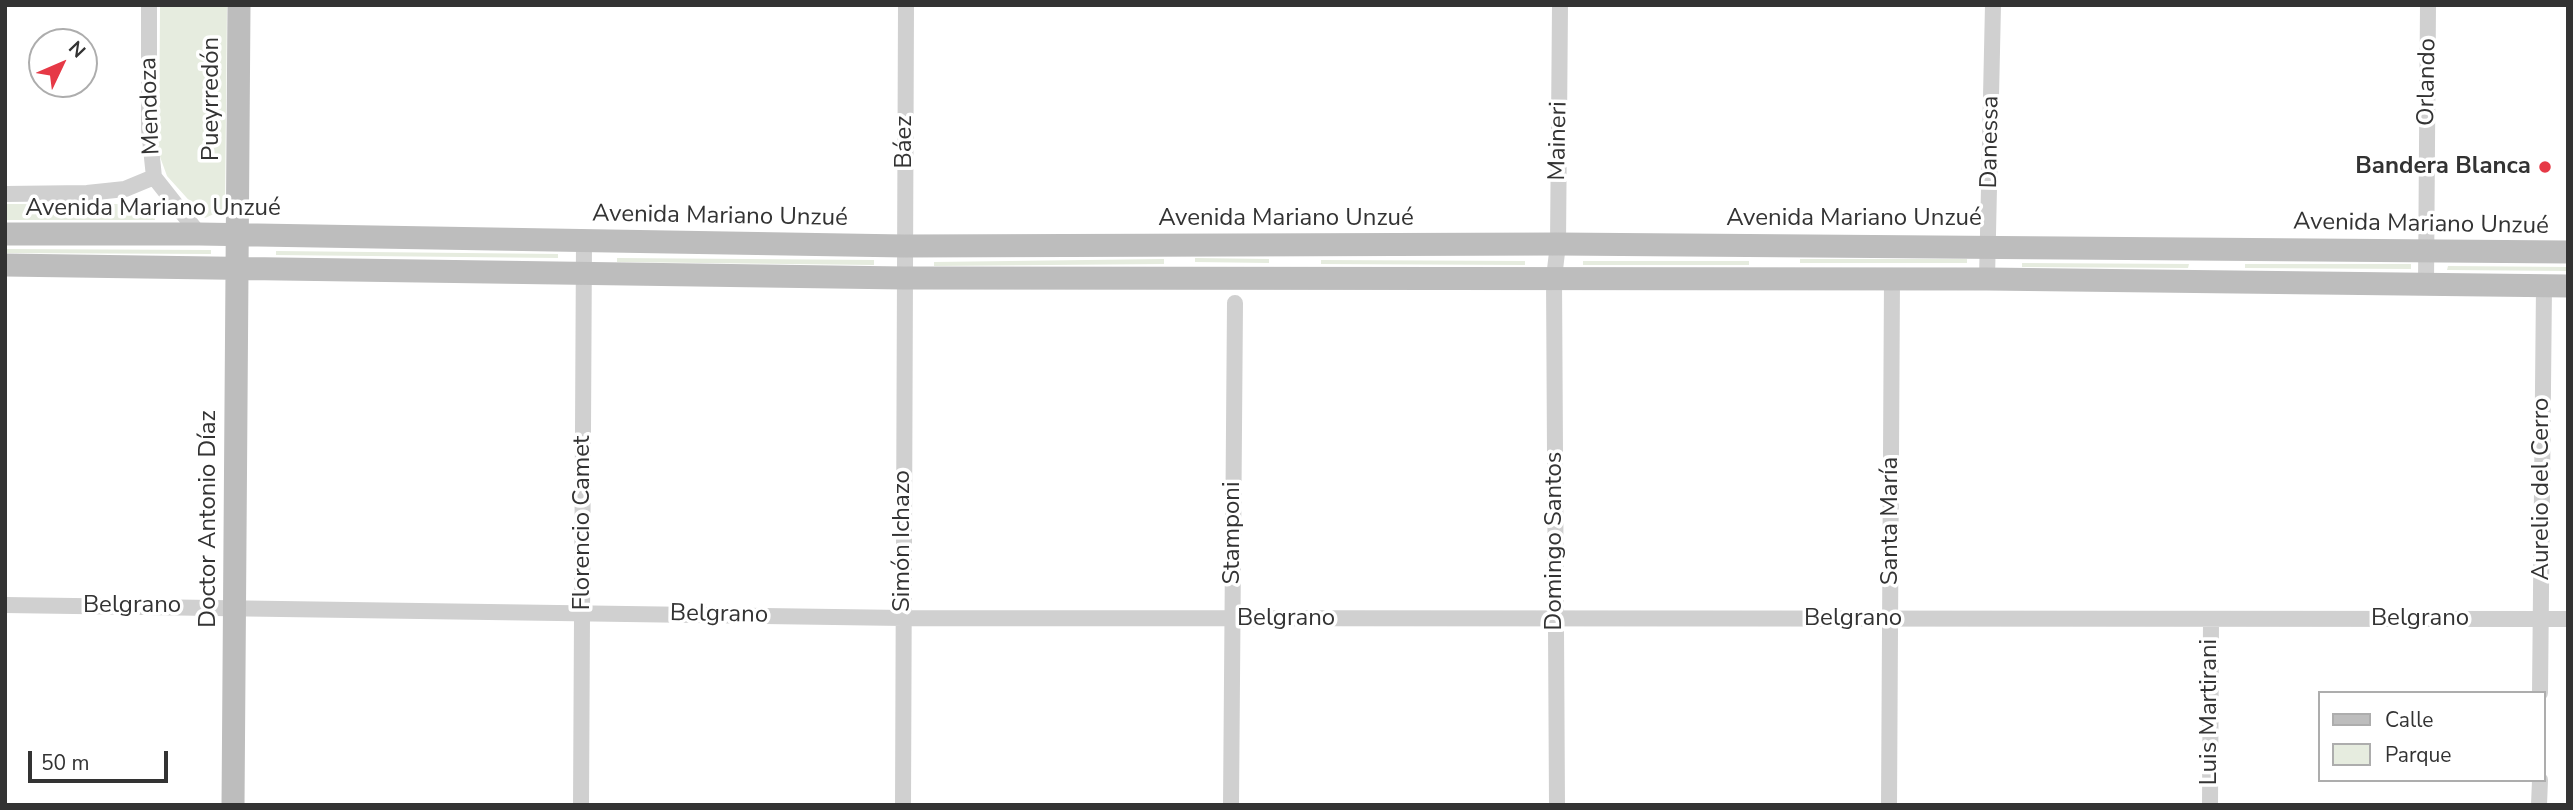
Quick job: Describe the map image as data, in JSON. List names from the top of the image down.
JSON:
{
  "streets": {
    "main road": ["Pueyrredón", "Avenida Mariano Unzué", "Doctor Antonio Díaz"],
    "street": [
      "Orlando",
      "Mendoza",
      "Maineri",
      "Báez",
      "Danessa",
      "Aurelio del Cerro",
      "Santa María",
      "Florencio Camet",
      "Stamponi",
      "Simón Ichazo",
      "Domingo Santos",
      "Belgrano",
      "Luis Martirani"
    ]
  },
  "crossings": [
    ["Orlando", "Avenida Mariano Unzué"],
    ["Pueyrredón", "Avenida Mariano Unzué"],
    ["Pueyrredón", "Doctor Antonio Díaz"],
    ["Mendoza", "Avenida Mariano Unzué"],
    ["Maineri", "Avenida Mariano Unzué"],
    ["Maineri", "Domingo Santos"],
    ["Báez", "Avenida Mariano Unzué"],
    ["Báez", "Simón Ichazo"],
    ["Danessa", "Avenida Mariano Unzué"],
    ["Avenida Mariano Unzué", "Doctor Antonio Díaz"],
    ["Avenida Mariano Unzué", "Florencio Camet"],
    ["Aurelio del Cerro", "Belgrano"],
    ["Doctor Antonio Díaz", "Belgrano"],
    ["Santa María", "Belgrano"],
    ["Florencio Camet", "Belgrano"],
    ["Stamponi", "Belgrano"],
    ["Simón Ichazo", "Belgrano"],
    ["Domingo Santos", "Belgrano"],
    ["Belgrano", "Luis Martirani"]
  ],
  "places": ["Bandera Blanca"],
  "legend": ["Calle", "Parque"],
  "scale_bar": "50 m",
  "north": "top right"
}
